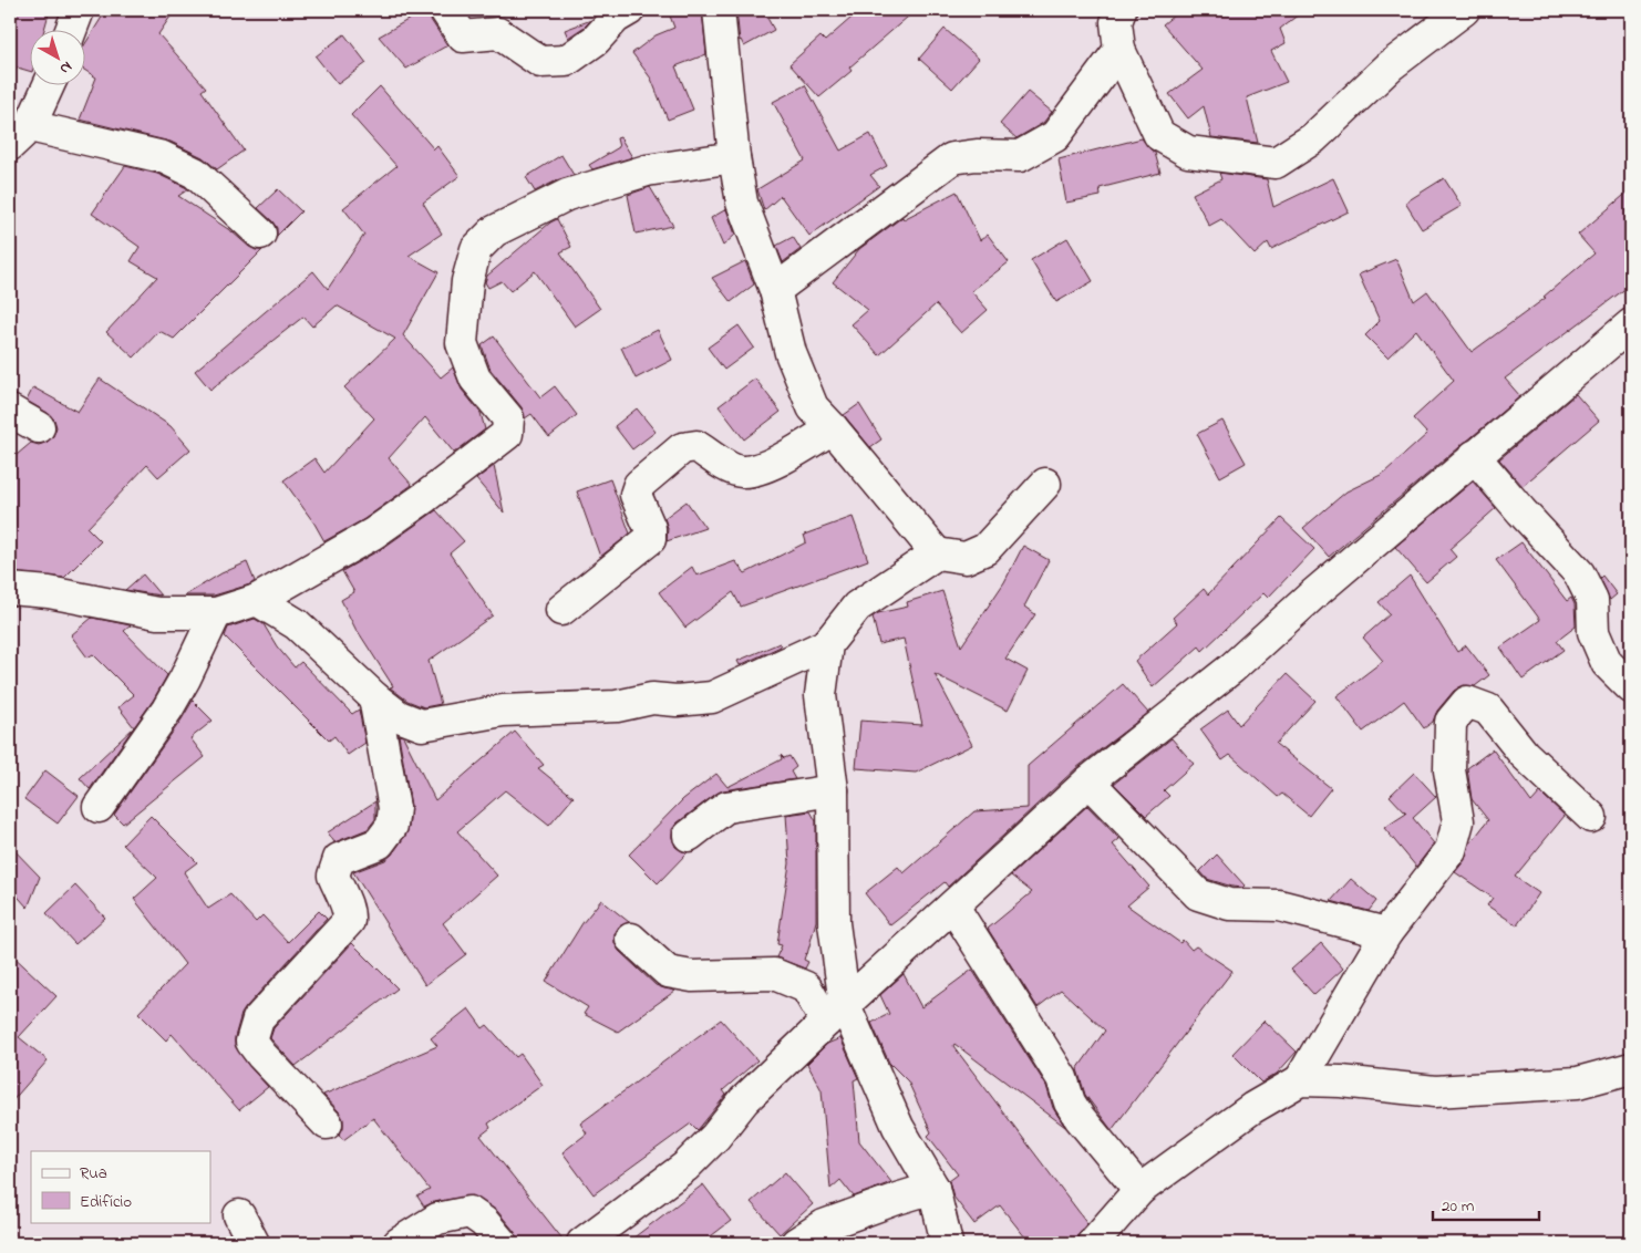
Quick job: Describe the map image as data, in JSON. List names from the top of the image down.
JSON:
{
  "legend": ["Rua", "Edifício"],
  "scale_bar": "20 m",
  "north": "bottom right"
}
